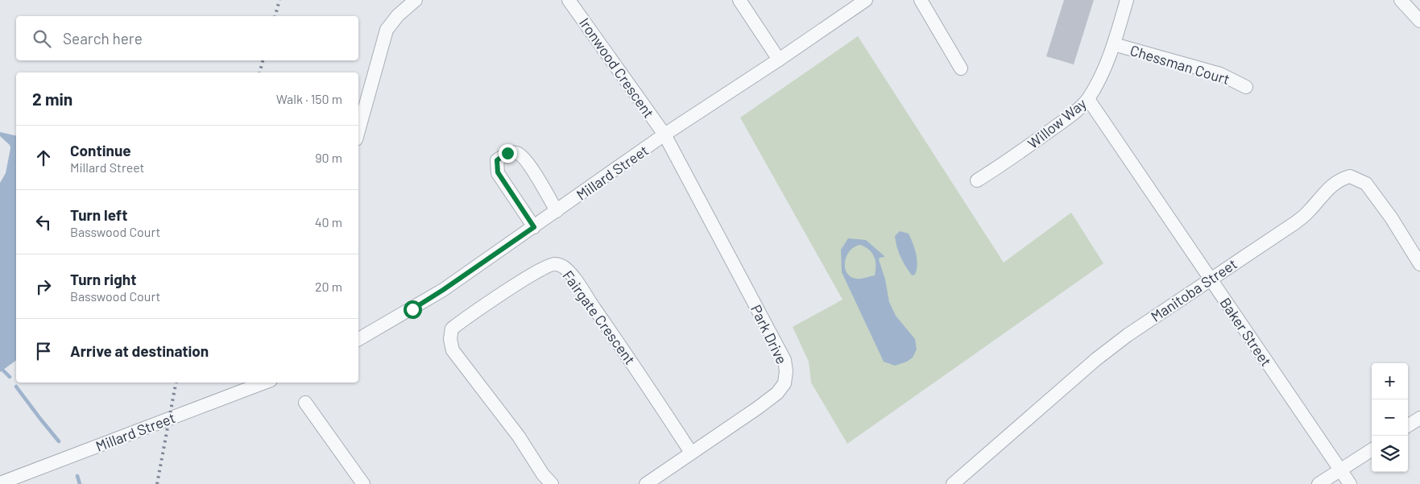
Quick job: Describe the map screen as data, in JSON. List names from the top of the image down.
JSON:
{
  "streets": {
    "street": [
      "Chessman Court",
      "Ironwood Crescent",
      "Willow Way",
      "Millard Street",
      "Manitoba Street",
      "Fairgate Crescent",
      "Baker Street",
      "Park Drive"
    ]
  },
  "crossings": [
    ["Chessman Court", "Willow Way"],
    ["Ironwood Crescent", "Millard Street"],
    ["Ironwood Crescent", "Park Drive"],
    ["Willow Way", "Baker Street"],
    ["Millard Street", "Park Drive"],
    ["Manitoba Street", "Baker Street"],
    ["Fairgate Crescent", "Park Drive"]
  ],
  "page": {
    "search": "Search here",
    "heading": ["2 min", "Walk · 150 m"],
    "list": [
      ["Continue", "Millard Street", "90 m"],
      ["Turn left", "Basswood Court", "40 m"],
      ["Turn right", "Basswood Court", "20 m"],
      "Arrive at destination"
    ],
    "map_buttons": ["+", "−"]
  }
}
